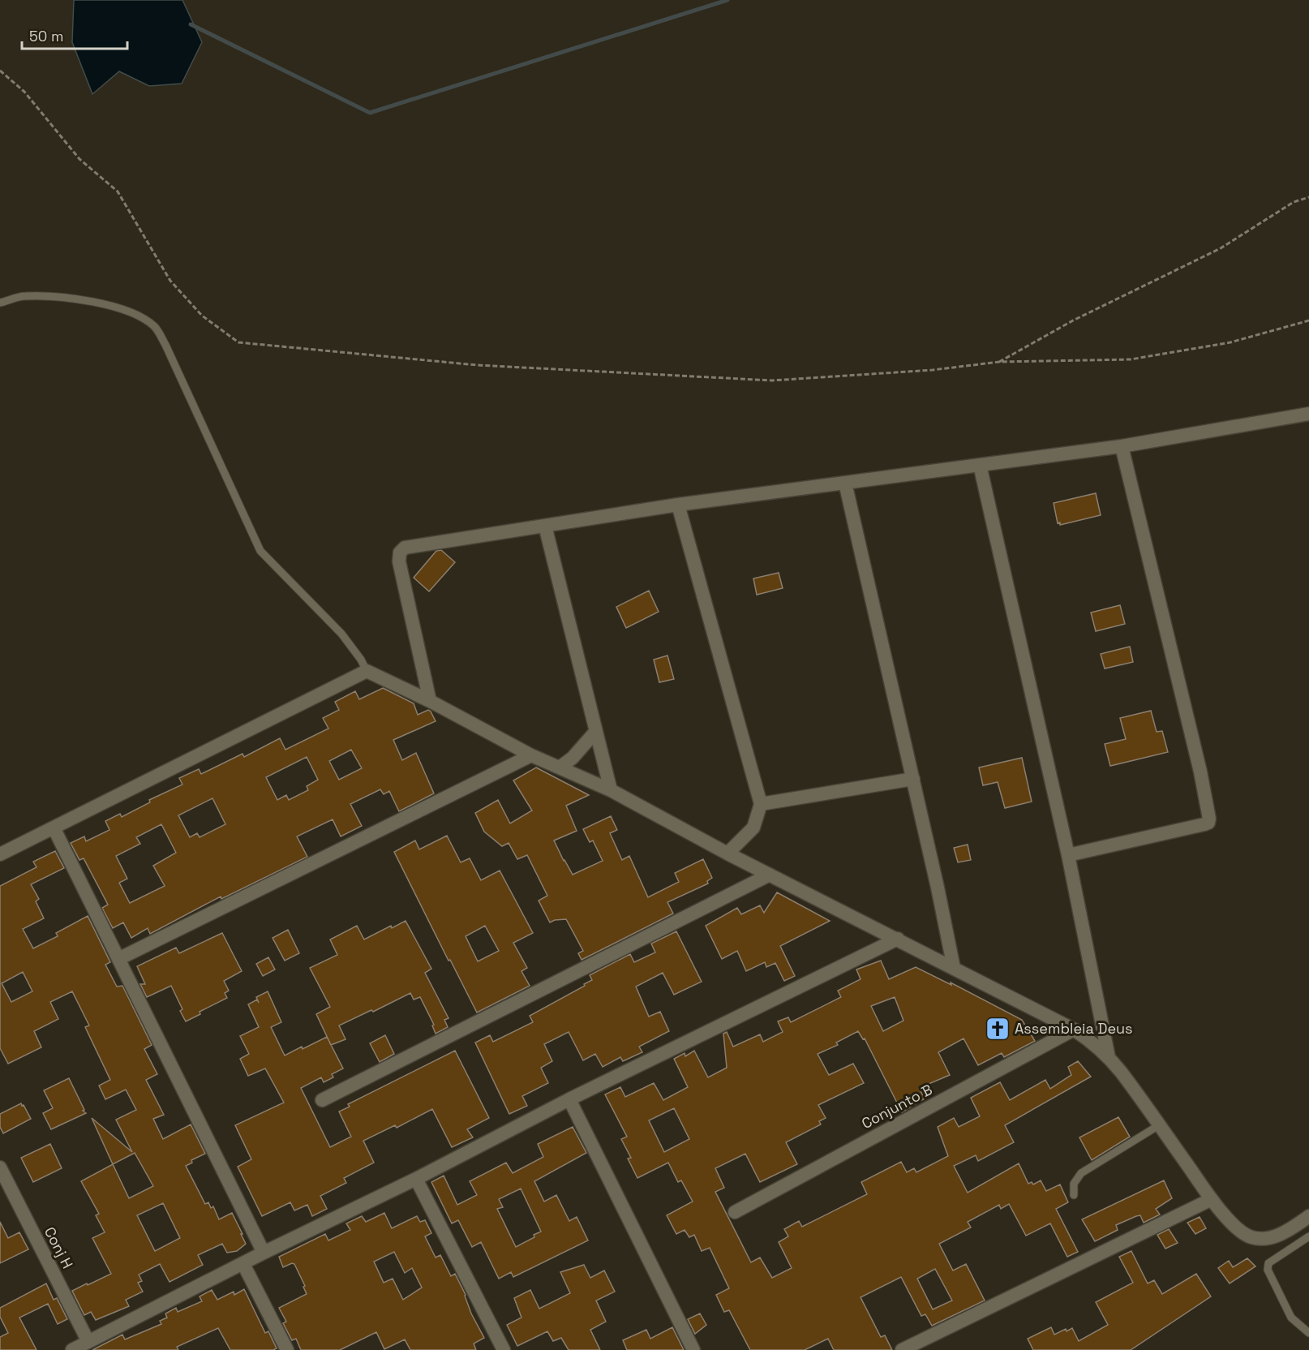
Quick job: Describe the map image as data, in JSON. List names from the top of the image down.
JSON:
{
  "streets": {
    "street": ["Conjunto B", "Conj H"]
  },
  "places": {
    "church": ["Assembleia Deus"]
  },
  "scale_bar": "50 m"
}
